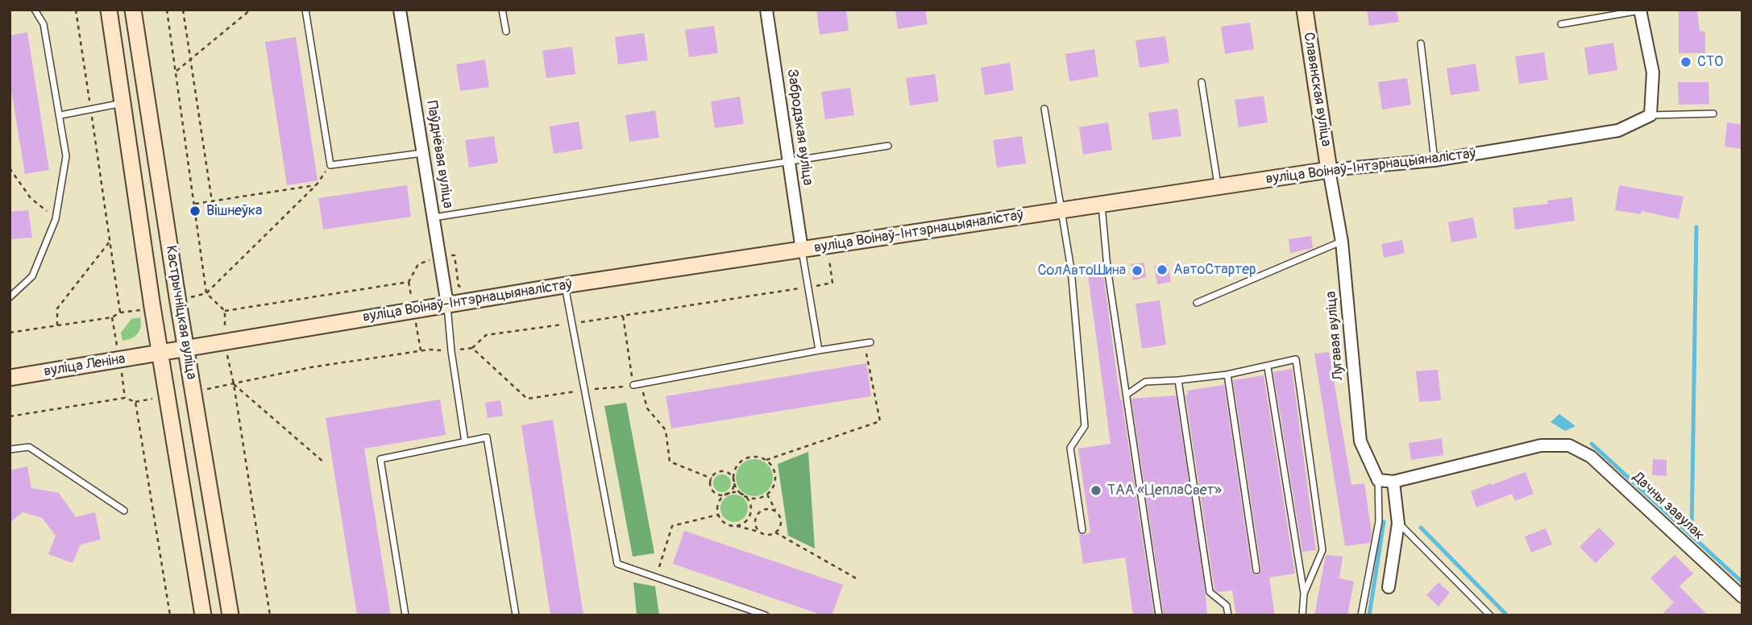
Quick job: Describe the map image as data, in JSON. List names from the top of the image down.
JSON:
{
  "streets": {
    "main road": [
      "Славянская вуліца",
      "вуліца Воінаў-Інтэрнацыяналістаў",
      "Кастрычніцкая вуліца",
      "вуліца Леніна"
    ],
    "street": [
      "Забродзкая вуліца",
      "Паўднёвая вуліца",
      "Лугавая вуліца",
      "Дачны завулак"
    ]
  },
  "crossings": [
    ["Славянская вуліца", "вуліца Воінаў-Інтэрнацыяналістаў"],
    ["Славянская вуліца", "Лугавая вуліца"],
    ["Забродзкая вуліца", "вуліца Воінаў-Інтэрнацыяналістаў"],
    ["Паўднёвая вуліца", "вуліца Воінаў-Інтэрнацыяналістаў"],
    ["вуліца Воінаў-Інтэрнацыяналістаў", "Кастрычніцкая вуліца"],
    ["вуліца Воінаў-Інтэрнацыяналістаў", "Лугавая вуліца"],
    ["вуліца Воінаў-Інтэрнацыяналістаў", "вуліца Леніна"],
    ["Кастрычніцкая вуліца", "вуліца Леніна"]
  ],
  "places": [
    "СТО",
    "Вішнеўка",
    "АвтоСтартер",
    "СолАвтоШина",
    "ТАА «ЦеплаСвет»"
  ]
}
